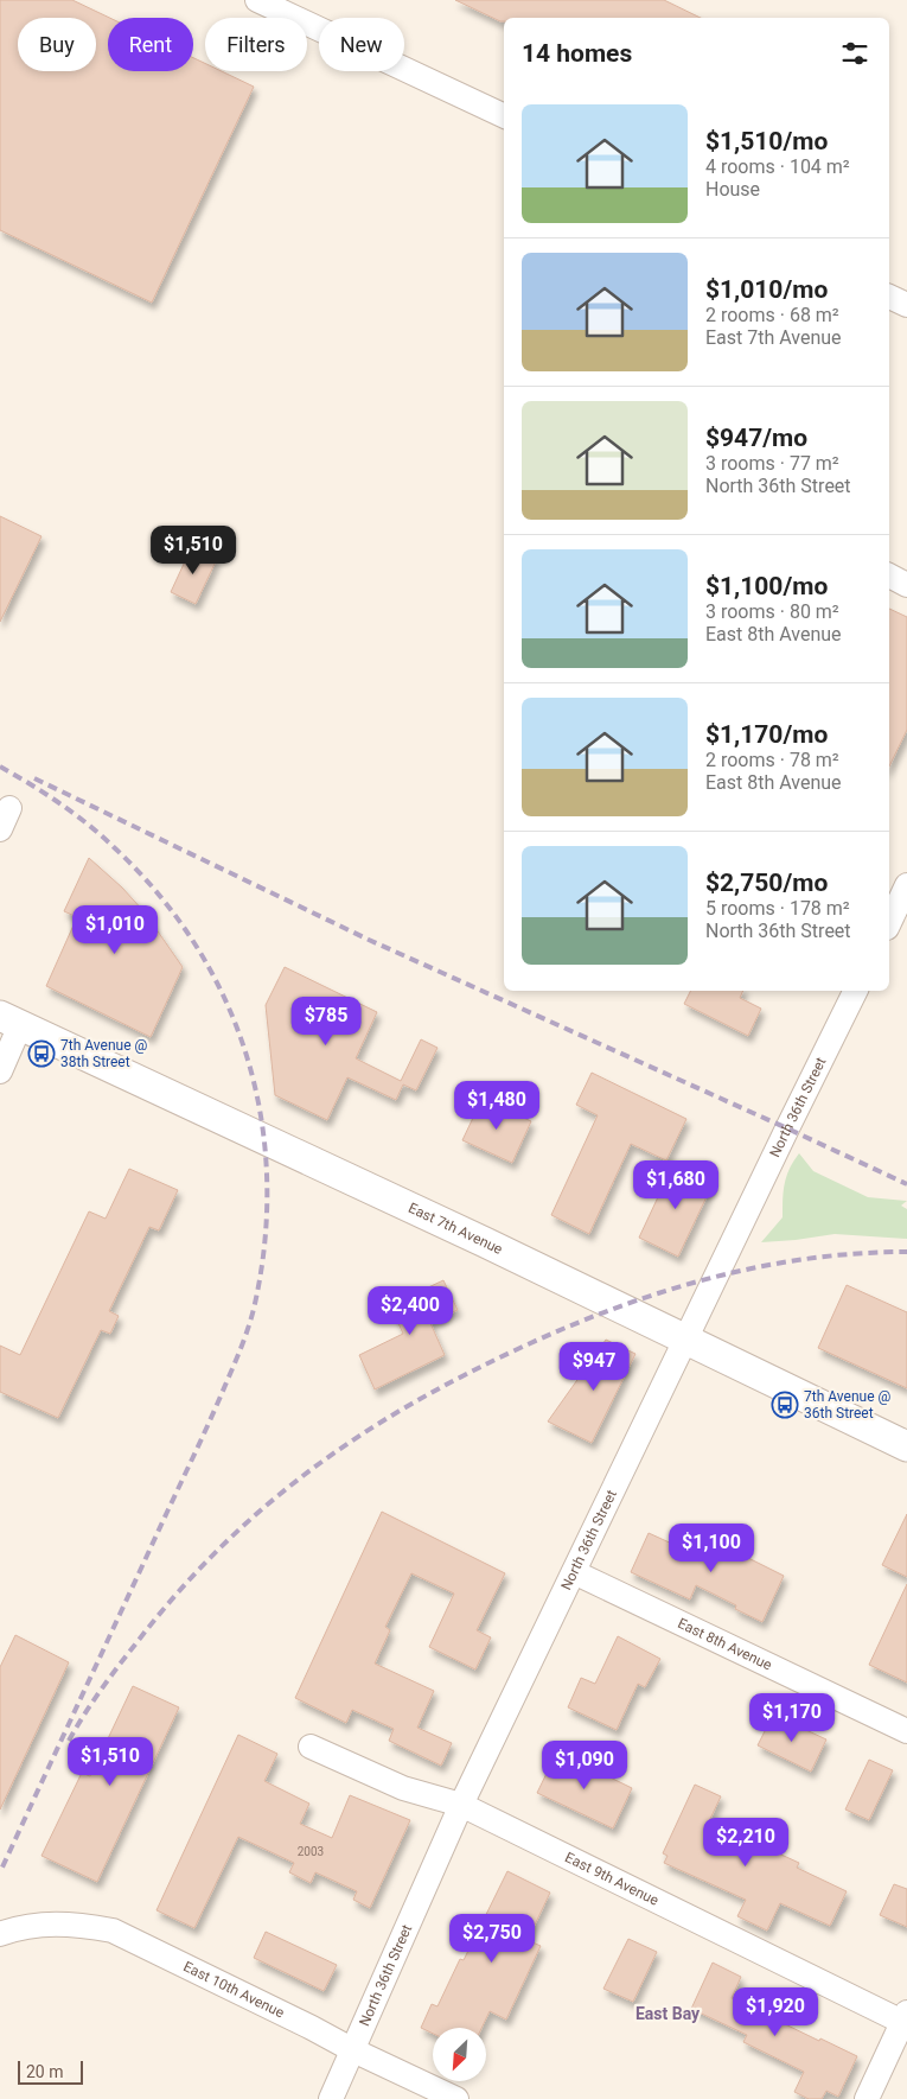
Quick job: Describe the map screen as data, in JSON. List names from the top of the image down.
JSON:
{
  "streets": {
    "street": [
      "North 36th Street",
      "East 7th Avenue",
      "East 8th Avenue",
      "East 9th Avenue",
      "East 10th Avenue"
    ]
  },
  "crossings": [
    ["North 36th Street", "East 7th Avenue"],
    ["North 36th Street", "East 8th Avenue"],
    ["North 36th Street", "East 9th Avenue"],
    ["North 36th Street", "East 10th Avenue"]
  ],
  "districts": ["East Bay"],
  "places": {
    "bus stop": ["7th Avenue @ 38th Street", "7th Avenue @ 36th Street"]
  },
  "house_numbers": ["2003"],
  "scale_bar": "20 m",
  "north": "bottom left",
  "page": {
    "chip": [
      "Buy",
      "Rent",
      "Filters",
      "New"
    ],
    "heading": "14 homes",
    "list": [
      {
        "name": "$1,510/mo",
        "note": "4 rooms · 104 m² · House"
      },
      {
        "name": "$1,010/mo",
        "note": "2 rooms · 68 m² · East 7th Avenue"
      },
      {
        "name": "$947/mo",
        "note": "3 rooms · 77 m² · North 36th Street"
      },
      {
        "name": "$1,100/mo",
        "note": "3 rooms · 80 m² · East 8th Avenue"
      },
      {
        "name": "$1,170/mo",
        "note": "2 rooms · 78 m² · East 8th Avenue"
      },
      {
        "name": "$2,750/mo",
        "note": "5 rooms · 178 m² · North 36th Street"
      }
    ],
    "price": [
      "$1,510",
      "$1,010",
      "$785",
      "$1,480",
      "$1,680",
      "$2,400",
      "$947",
      "$1,100",
      "$1,170",
      "$1,510",
      "$1,090",
      "$2,210",
      "$2,750",
      "$1,920"
    ],
    "scale": "20 m"
  }
}
